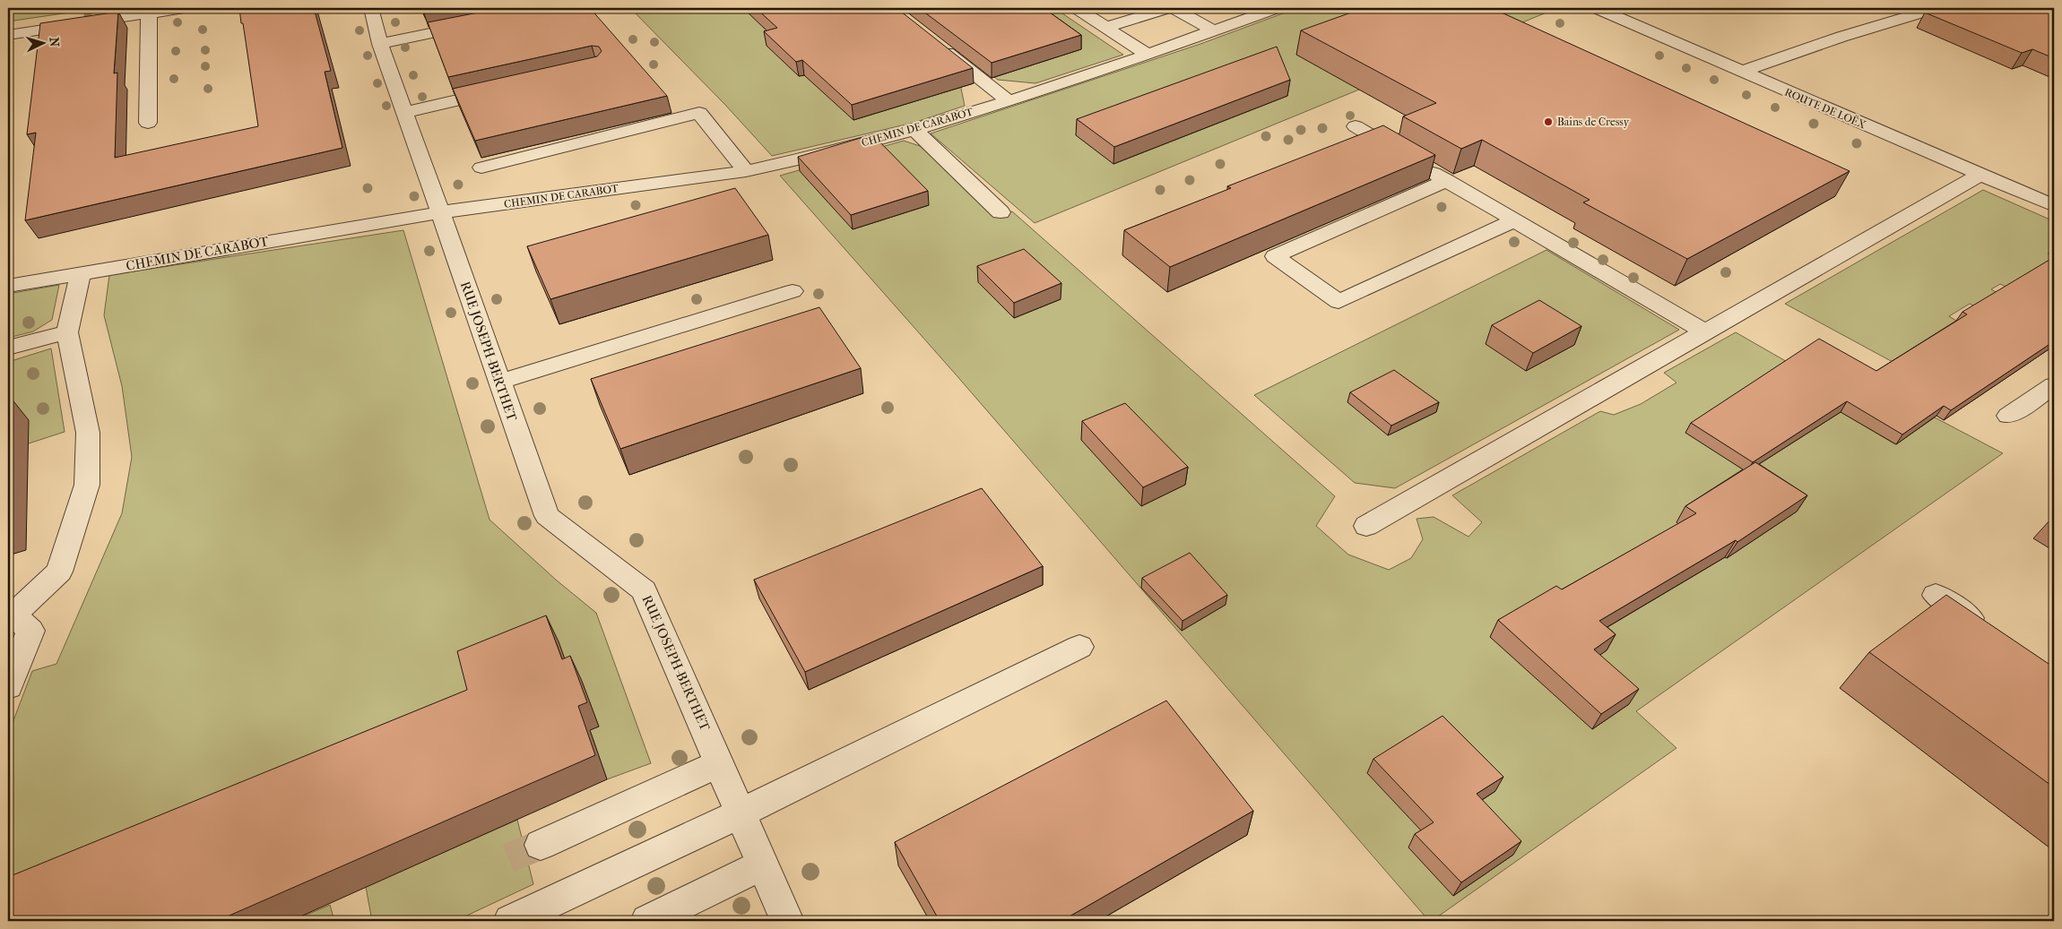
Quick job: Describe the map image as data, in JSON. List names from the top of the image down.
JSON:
{
  "streets": {
    "street": ["ROUTE DE LOËX", "CHEMIN DE CARABOT", "RUE JOSEPH-BERTHET"]
  },
  "crossings": [
    ["CHEMIN DE CARABOT", "RUE JOSEPH-BERTHET"]
  ],
  "places": ["Bains de Cressy"],
  "north": "right"
}
